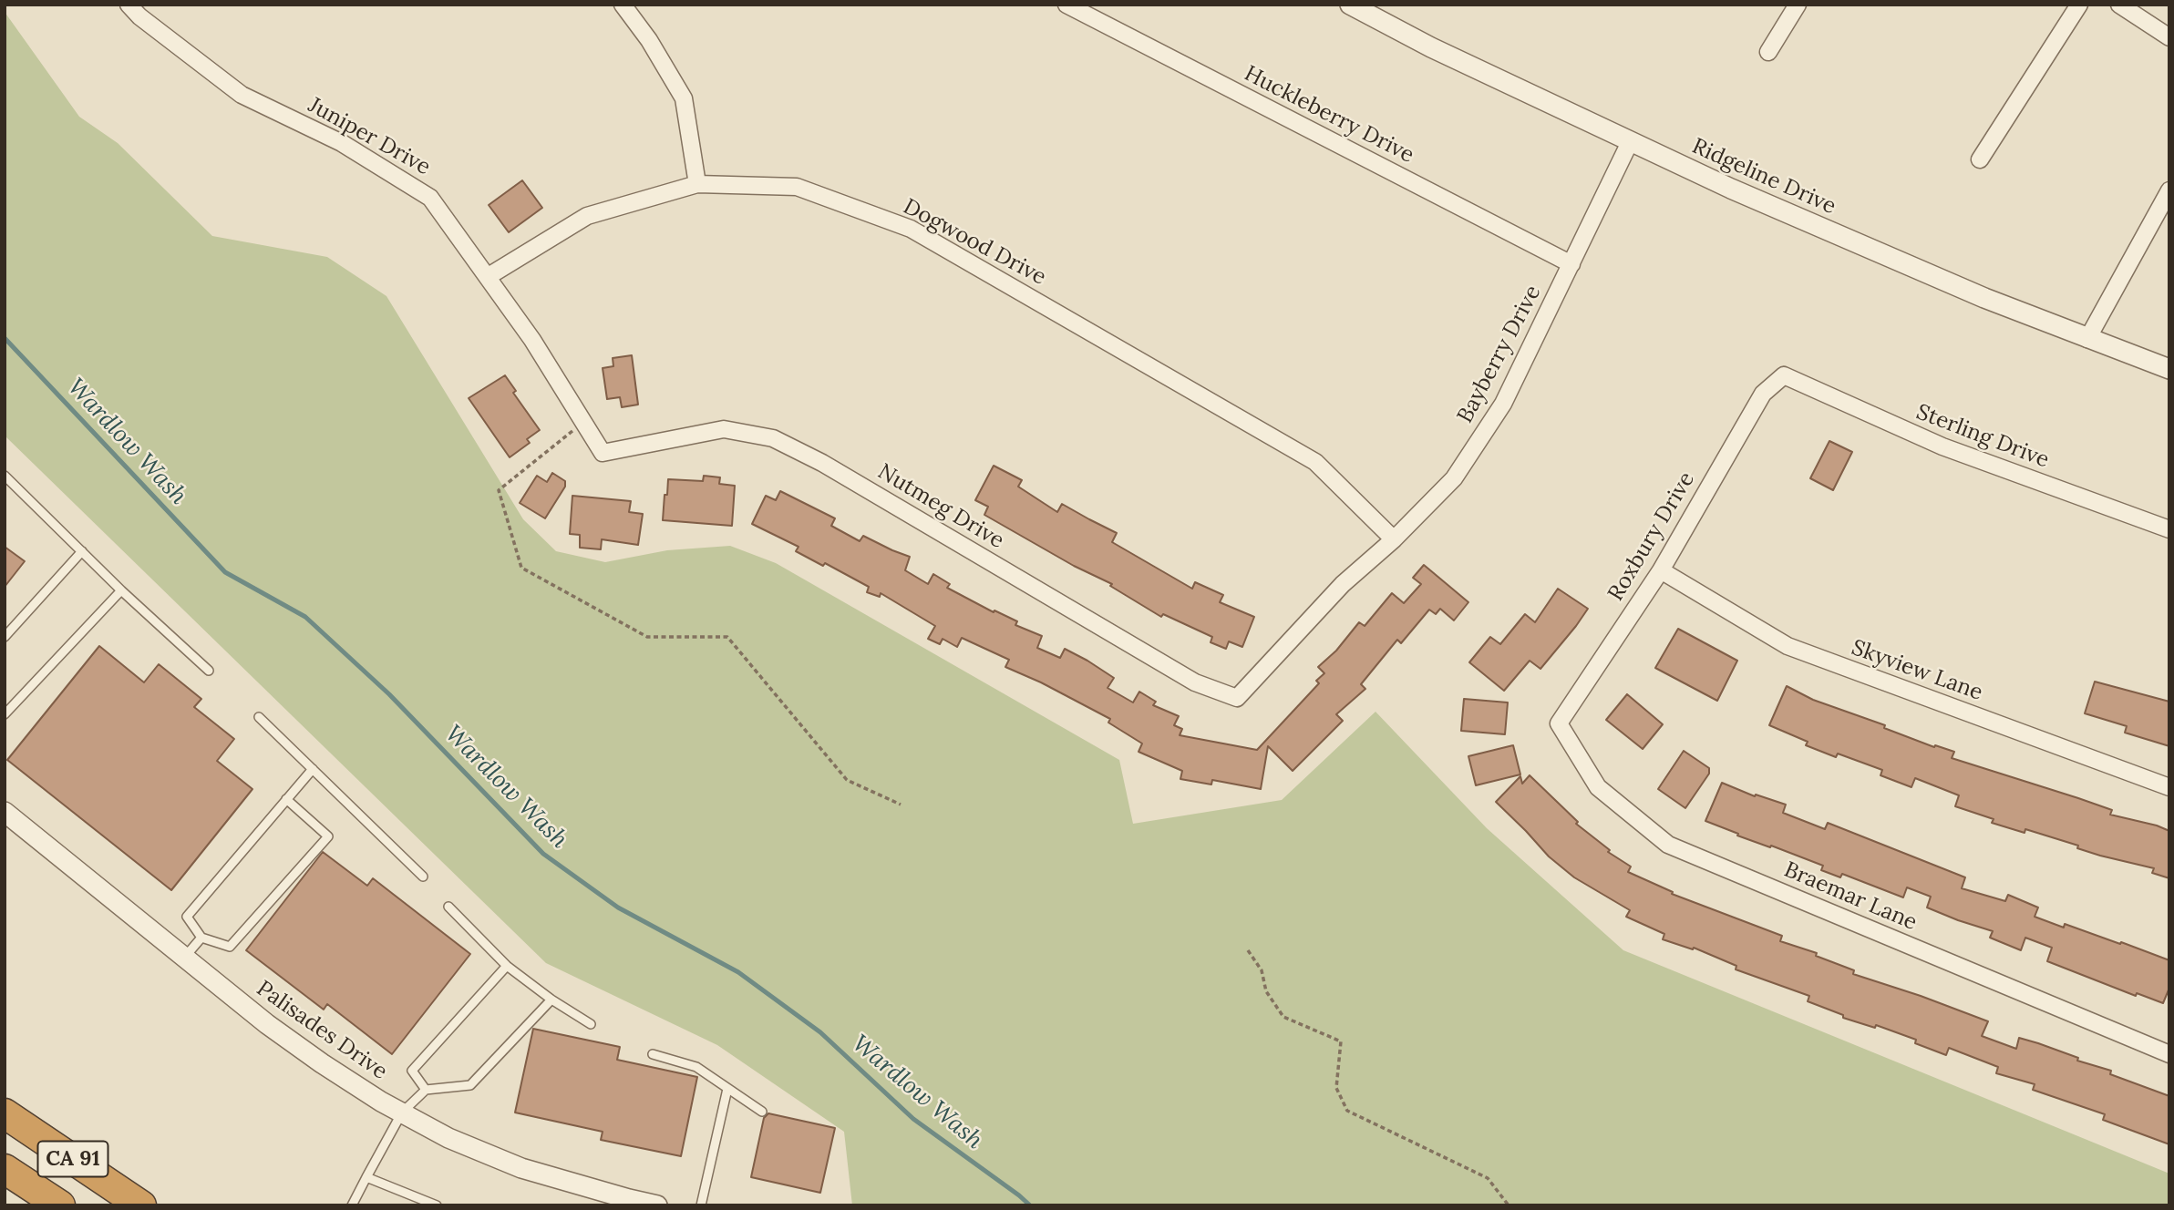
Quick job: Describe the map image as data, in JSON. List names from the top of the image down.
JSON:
{
  "streets": {
    "highway": ["CA 91"],
    "street": [
      "Huckleberry Drive",
      "Juniper Drive",
      "Ridgeline Drive",
      "Dogwood Drive",
      "Bayberry Drive",
      "Sterling Drive",
      "Nutmeg Drive",
      "Roxbury Drive",
      "Skyview Lane",
      "Braemar Lane",
      "Palisades Drive"
    ]
  },
  "crossings": [
    ["Huckleberry Drive", "Bayberry Drive"],
    ["Juniper Drive", "Dogwood Drive"],
    ["Juniper Drive", "Nutmeg Drive"],
    ["Ridgeline Drive", "Bayberry Drive"],
    ["Dogwood Drive", "Bayberry Drive"],
    ["Bayberry Drive", "Nutmeg Drive"],
    ["Sterling Drive", "Roxbury Drive"],
    ["Roxbury Drive", "Skyview Lane"],
    ["Roxbury Drive", "Braemar Lane"]
  ],
  "water": ["Wardlow Wash"]
}
